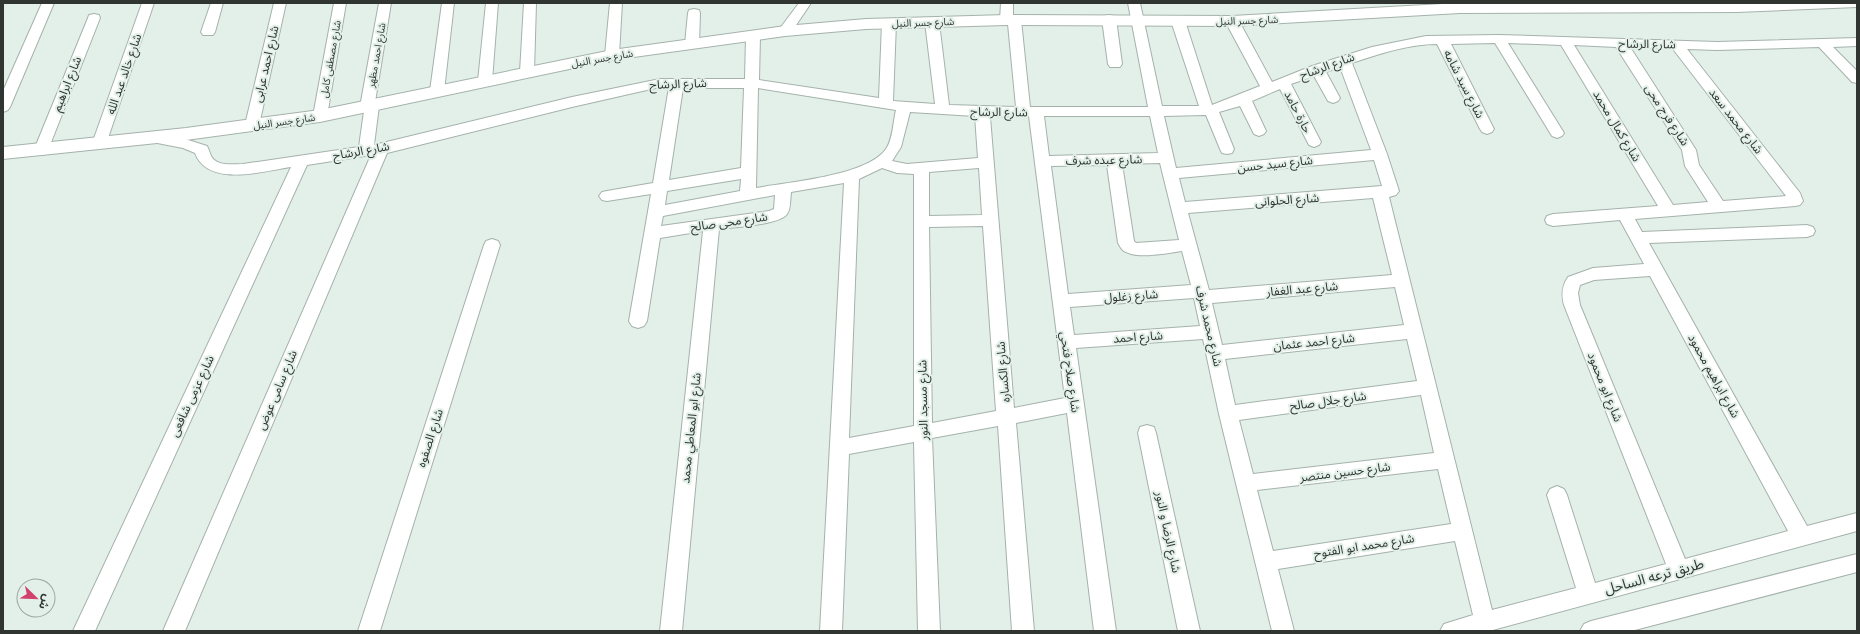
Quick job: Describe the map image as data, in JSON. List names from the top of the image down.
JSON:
{
  "streets": {
    "street": [
      "شارع جسر النيل",
      "شارع الرشاح",
      "شارع احمد مظهر",
      "شارع مصطفى كامل",
      "شارع احمد عرابى",
      "شارع خالد عبد الله",
      "شارع ابراهيم",
      "شارع سيد شامه",
      "حارة حامد",
      "شارع فرج محى",
      "شارع محمد سعد",
      "شارع كمال محمد",
      "شارع عبده شرف",
      "شارع سيد حسن",
      "شارع الحلوانى",
      "شارع محى صالح",
      "شارع عبد الغفار",
      "شارع زغلول",
      "شارع محمد شرف",
      "شارع احمد",
      "شارع احمد عثمان",
      "شارع الكساره",
      "شارع صلاح فتحي",
      "شارع ابراهيم محمود",
      "شارع ابو محمود",
      "شارع سامى عوض",
      "شارع عزمى شافعى",
      "شارع مسجد النور",
      "شارع جلال صالح",
      "شارع ابو المعاطي محمد",
      "شارع الصفوه",
      "شارع حسين منتصر",
      "شارع الرضا و النور",
      "شارع محمد ابو الفتوح",
      "طريق ترعه الساحل"
    ]
  },
  "crossings": [
    ["شارع جسر النيل", "شارع الرشاح"],
    ["شارع جسر النيل", "شارع احمد مظهر"],
    ["شارع جسر النيل", "شارع مصطفى كامل"],
    ["شارع جسر النيل", "شارع احمد عرابى"],
    ["شارع جسر النيل", "شارع خالد عبد الله"],
    ["شارع جسر النيل", "شارع ابراهيم"],
    ["شارع جسر النيل", "شارع محمد شرف"],
    ["شارع جسر النيل", "شارع صلاح فتحي"],
    ["شارع الرشاح", "شارع احمد مظهر"],
    ["شارع الرشاح", "شارع سيد شامه"],
    ["شارع الرشاح", "حارة حامد"],
    ["شارع الرشاح", "شارع فرج محى"],
    ["شارع الرشاح", "شارع محمد سعد"],
    ["شارع الرشاح", "شارع كمال محمد"],
    ["شارع الرشاح", "شارع محمد شرف"],
    ["شارع الرشاح", "شارع الكساره"],
    ["شارع الرشاح", "شارع صلاح فتحي"],
    ["شارع الرشاح", "شارع سامى عوض"],
    ["شارع الرشاح", "شارع عزمى شافعى"],
    ["شارع احمد مظهر", "شارع سامى عوض"],
    ["شارع فرج محى", "شارع محمد سعد"],
    ["شارع عبده شرف", "شارع سيد حسن"],
    ["شارع عبده شرف", "شارع محمد شرف"],
    ["شارع عبده شرف", "شارع صلاح فتحي"],
    ["شارع سيد حسن", "شارع محمد شرف"],
    ["شارع الحلوانى", "شارع محمد شرف"],
    ["شارع محى صالح", "شارع ابو المعاطي محمد"],
    ["شارع عبد الغفار", "شارع زغلول"],
    ["شارع عبد الغفار", "شارع محمد شرف"],
    ["شارع زغلول", "شارع محمد شرف"],
    ["شارع زغلول", "شارع صلاح فتحي"],
    ["شارع محمد شرف", "شارع احمد"],
    ["شارع محمد شرف", "شارع احمد عثمان"],
    ["شارع محمد شرف", "شارع جلال صالح"],
    ["شارع محمد شرف", "شارع حسين منتصر"],
    ["شارع محمد شرف", "شارع محمد ابو الفتوح"],
    ["شارع احمد", "شارع صلاح فتحي"],
    ["شارع ابراهيم محمود", "شارع ابو محمود"],
    ["شارع ابراهيم محمود", "طريق ترعه الساحل"],
    ["شارع ابو محمود", "طريق ترعه الساحل"]
  ],
  "north": "bottom right"
}
